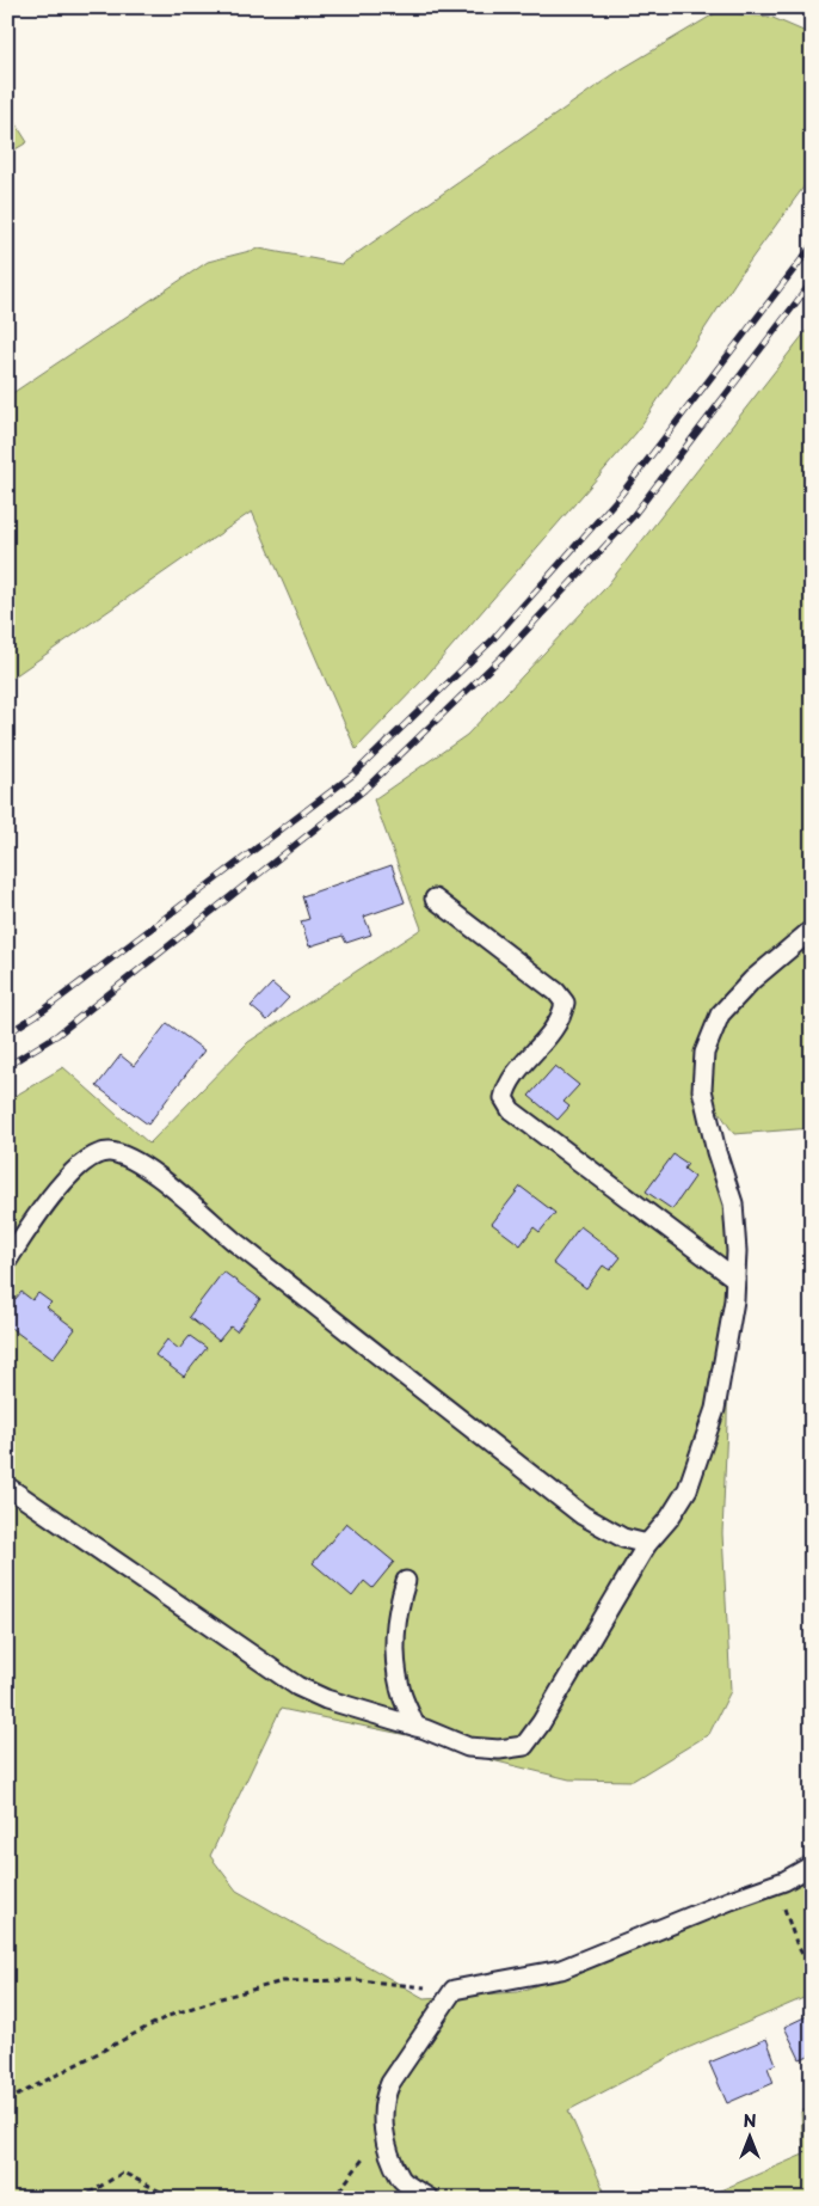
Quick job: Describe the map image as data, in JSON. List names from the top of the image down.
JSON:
{
  "north": "top"
}
